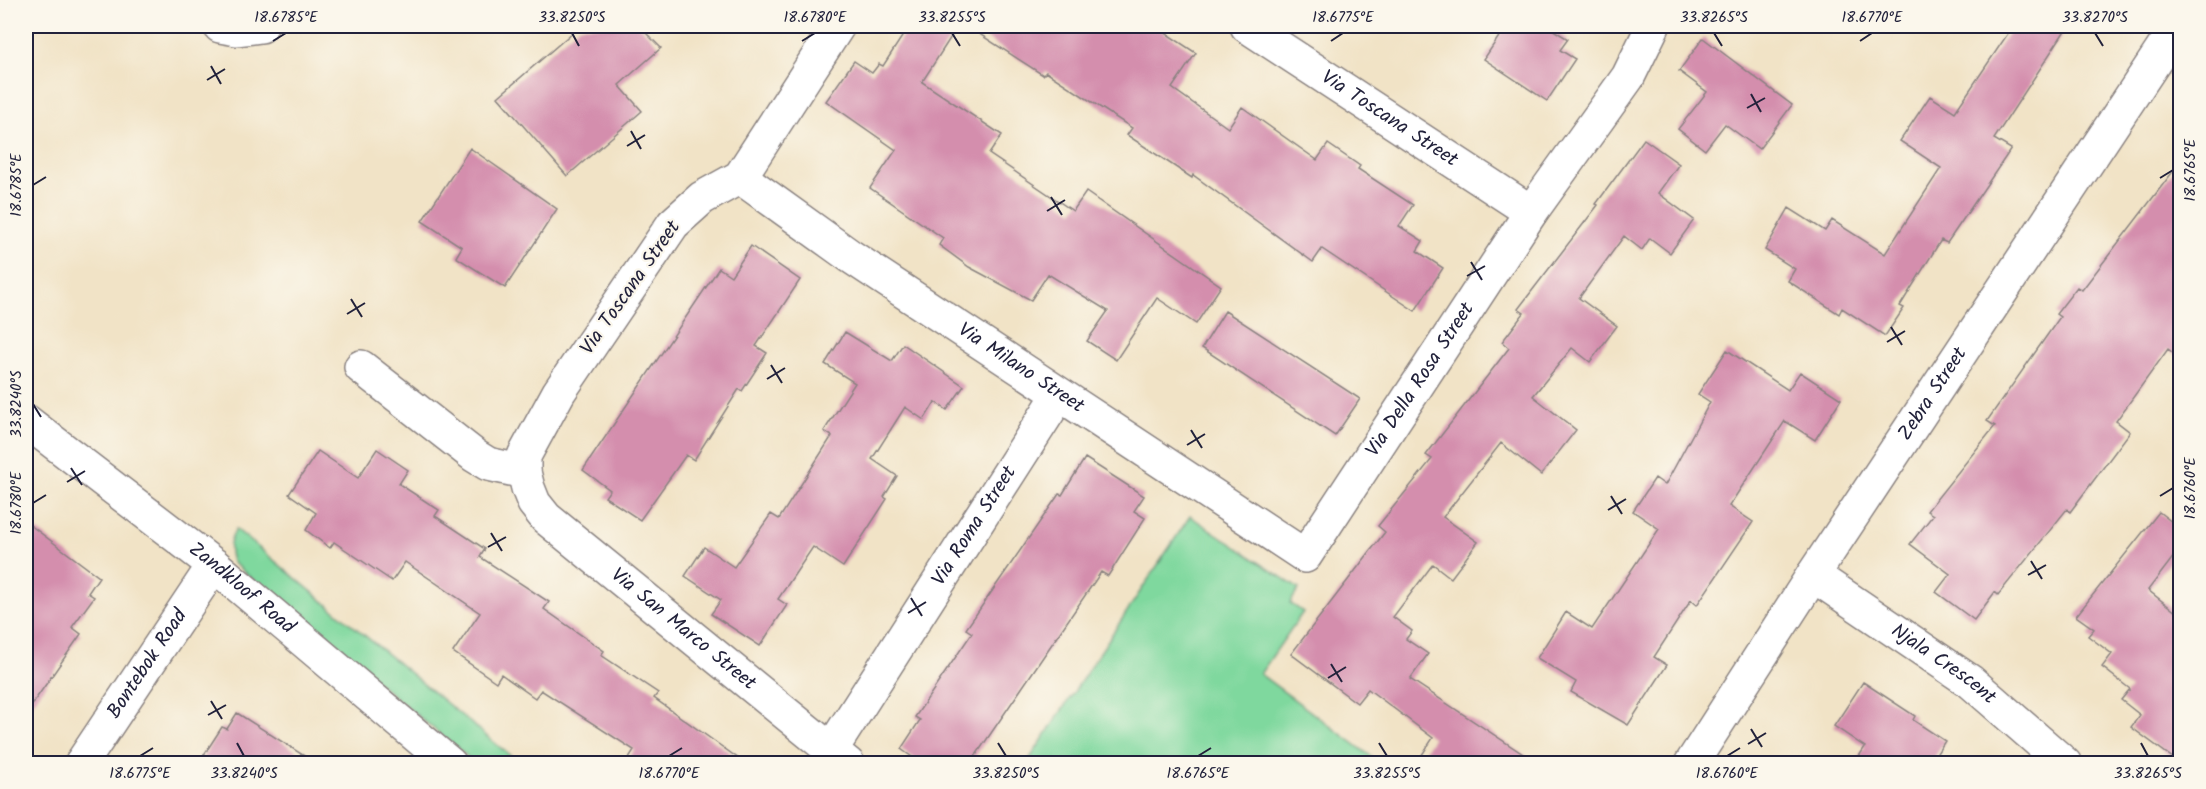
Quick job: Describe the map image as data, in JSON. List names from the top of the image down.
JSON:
{
  "streets": {
    "street": [
      "Via Toscana Street",
      "Via Milano Street",
      "Via Della Rosa Street",
      "Zebra Street",
      "Via Roma Street",
      "Zandkloof Road",
      "Via San Marco Street",
      "Bontebok Road",
      "Njala Crescent"
    ]
  },
  "crossings": [
    ["Via Toscana Street", "Via Milano Street"],
    ["Via Toscana Street", "Via Della Rosa Street"],
    ["Via Toscana Street", "Via San Marco Street"],
    ["Via Milano Street", "Via Della Rosa Street"],
    ["Via Milano Street", "Via Roma Street"],
    ["Zebra Street", "Njala Crescent"],
    ["Via Roma Street", "Via San Marco Street"],
    ["Zandkloof Road", "Bontebok Road"]
  ],
  "coordinates": [
    "18.6785°E",
    "33.8250°S",
    "18.6780°E",
    "33.8255°S",
    "18.6775°E",
    "33.8265°S",
    "18.6770°E",
    "33.8270°S",
    "18.6765°E",
    "33.8240°S",
    "18.6760°E"
  ]
}
